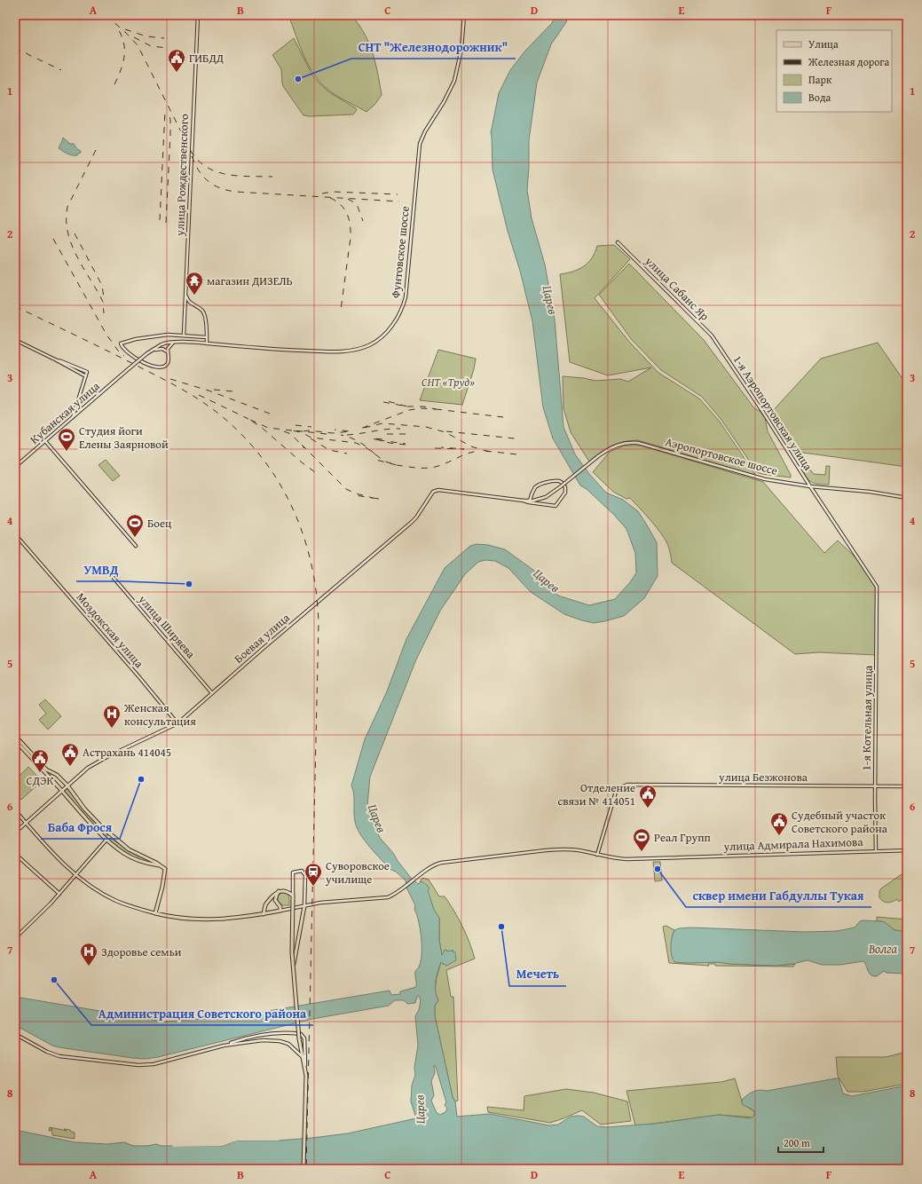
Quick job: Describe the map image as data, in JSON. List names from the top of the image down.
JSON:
{
  "streets": {
    "main road": [
      "улица Рождественского",
      "Фунтовское шоссе",
      "улица Сабанс Яр",
      "Кубанская улица",
      "1-я Аэропортовская улица",
      "Аэропортовское шоссе",
      "улица Ширяева",
      "Моздокская улица",
      "Боевая улица",
      "1-я Котельная улица",
      "улица Безжонова",
      "улица Адмирала Нахимова"
    ]
  },
  "crossings": [
    ["Фунтовское шоссе", "Кубанская улица"],
    ["улица Сабанс Яр", "1-я Аэропортовская улица"],
    ["1-я Аэропортовская улица", "Аэропортовское шоссе"],
    ["1-я Аэропортовская улица", "1-я Котельная улица"],
    ["Аэропортовское шоссе", "Боевая улица"],
    ["улица Ширяева", "Боевая улица"],
    ["Моздокская улица", "Боевая улица"],
    ["1-я Котельная улица", "улица Безжонова"],
    ["1-я Котельная улица", "улица Адмирала Нахимова"],
    ["улица Безжонова", "улица Адмирала Нахимова"]
  ],
  "water": ["Царев", "Волга"],
  "parks": ["СНТ «Труд»"],
  "places": {
    "public building": [
      "ГИБДД",
      "Астрахань 414045",
      "СДЭК",
      "Отделение связи № 414051",
      "Судебный участок Советского района"
    ],
    "other": [
      "СНТ \"Железнодорожник\"",
      "УМВД",
      "Баба Фрося",
      "сквер имени Габдуллы Тукая",
      "Мечеть",
      "Администрация Советского района"
    ],
    "temple": ["магазин ДИЗЕЛЬ"],
    "sports": ["Студия йоги Елены Заярновой", "Боец", "Реал Групп"],
    "hospital": ["Женская консультация", "Здоровье семьи"],
    "station": ["Суворовское училище"]
  },
  "legend": [
    "Улица",
    "Железная дорога",
    "Парк",
    "Вода"
  ],
  "scale_bar": "200 m",
  "grid": {
    "columns": [
      "A",
      "B",
      "C",
      "D",
      "E",
      "F"
    ],
    "rows": [
      "1",
      "2",
      "3",
      "4",
      "5",
      "6",
      "7",
      "8"
    ]
  }
}
